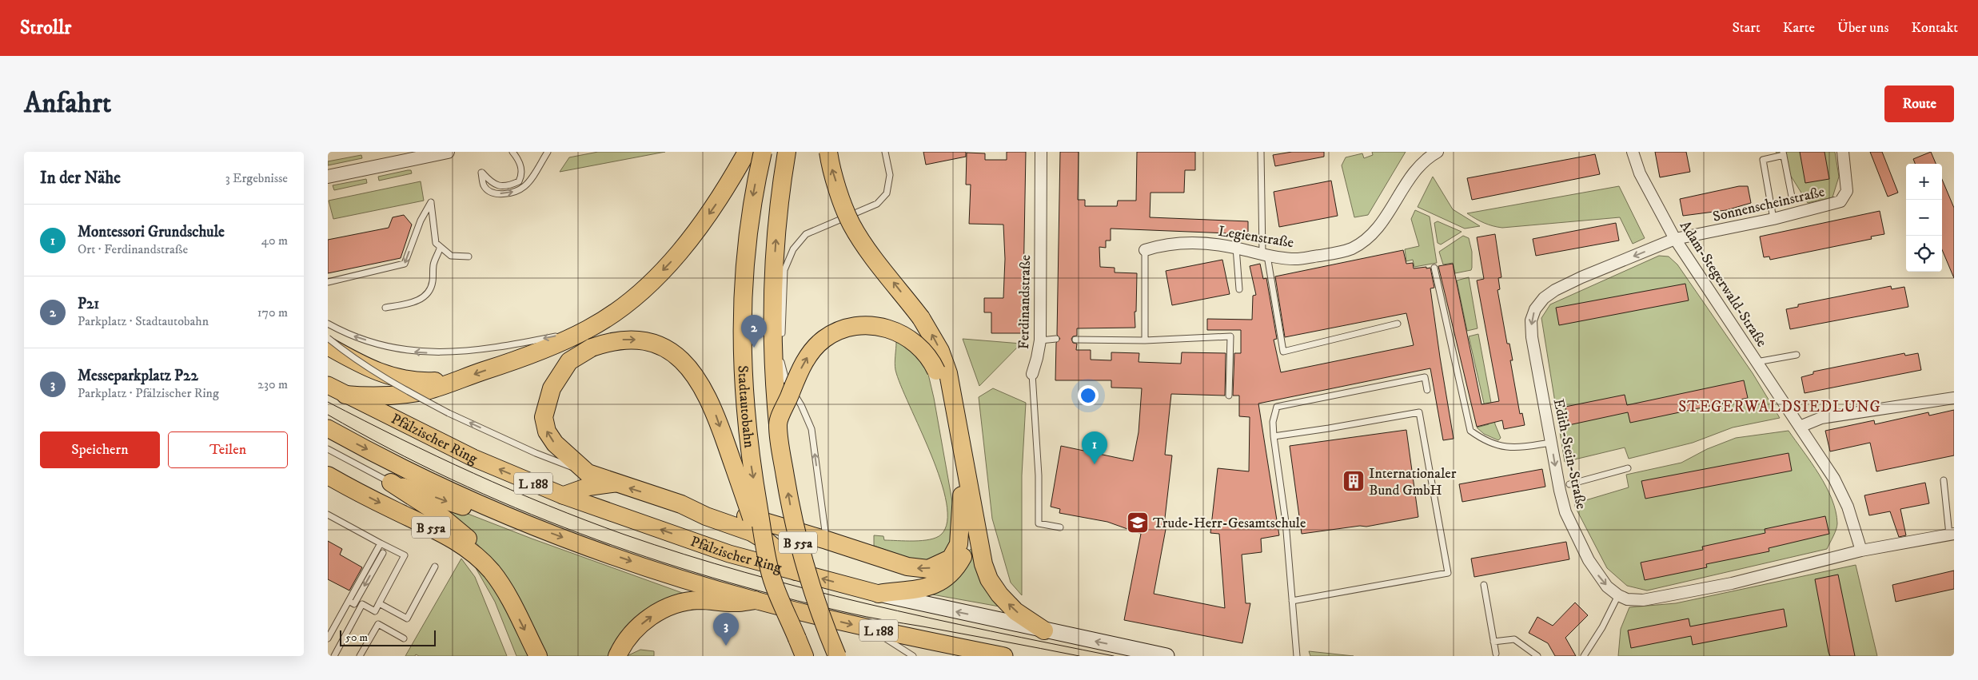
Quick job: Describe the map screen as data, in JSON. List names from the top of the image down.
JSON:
{
  "streets": {
    "highway": ["Stadtautobahn", "B 55a"],
    "main road": ["Pfälzischer Ring", "L 188"],
    "street": [
      "Sonnenscheinstraße",
      "Legienstraße",
      "Adam-Stegerwald-Straße",
      "Ferdinandstraße",
      "Edith-Stein-Straße"
    ]
  },
  "crossings": [
    ["Sonnenscheinstraße", "Adam-Stegerwald-Straße"],
    ["Sonnenscheinstraße", "Edith-Stein-Straße"],
    ["Adam-Stegerwald-Straße", "Edith-Stein-Straße"]
  ],
  "districts": ["STEGERWALDSIEDLUNG"],
  "places": {
    "building": ["Internationaler Bund GmbH"],
    "school or university": ["Trude-Herr-Gesamtschule"]
  },
  "scale_bar": "50 m",
  "page": {
    "header": "Strollr",
    "nav": [
      "Start",
      "Karte",
      "Über uns",
      "Kontakt"
    ],
    "buttons": [
      "Route",
      ["Speichern", "Teilen"]
    ],
    "title": "Anfahrt",
    "heading": ["In der Nähe", "3 Ergebnisse"],
    "map_buttons": ["+", "−"],
    "list": [
      {
        "mark": "1",
        "name": "Montessori Grundschule",
        "note": "Ort · Ferdinandstraße",
        "value": "40 m"
      },
      {
        "mark": "2",
        "name": "P21",
        "note": "Parkplatz · Stadtautobahn",
        "value": "170 m"
      },
      {
        "mark": "3",
        "name": "Messeparkplatz P22",
        "note": "Parkplatz · Pfälzischer Ring",
        "value": "230 m"
      }
    ],
    "pins": ["2", "1", "3"],
    "scale": "50 m"
  }
}
